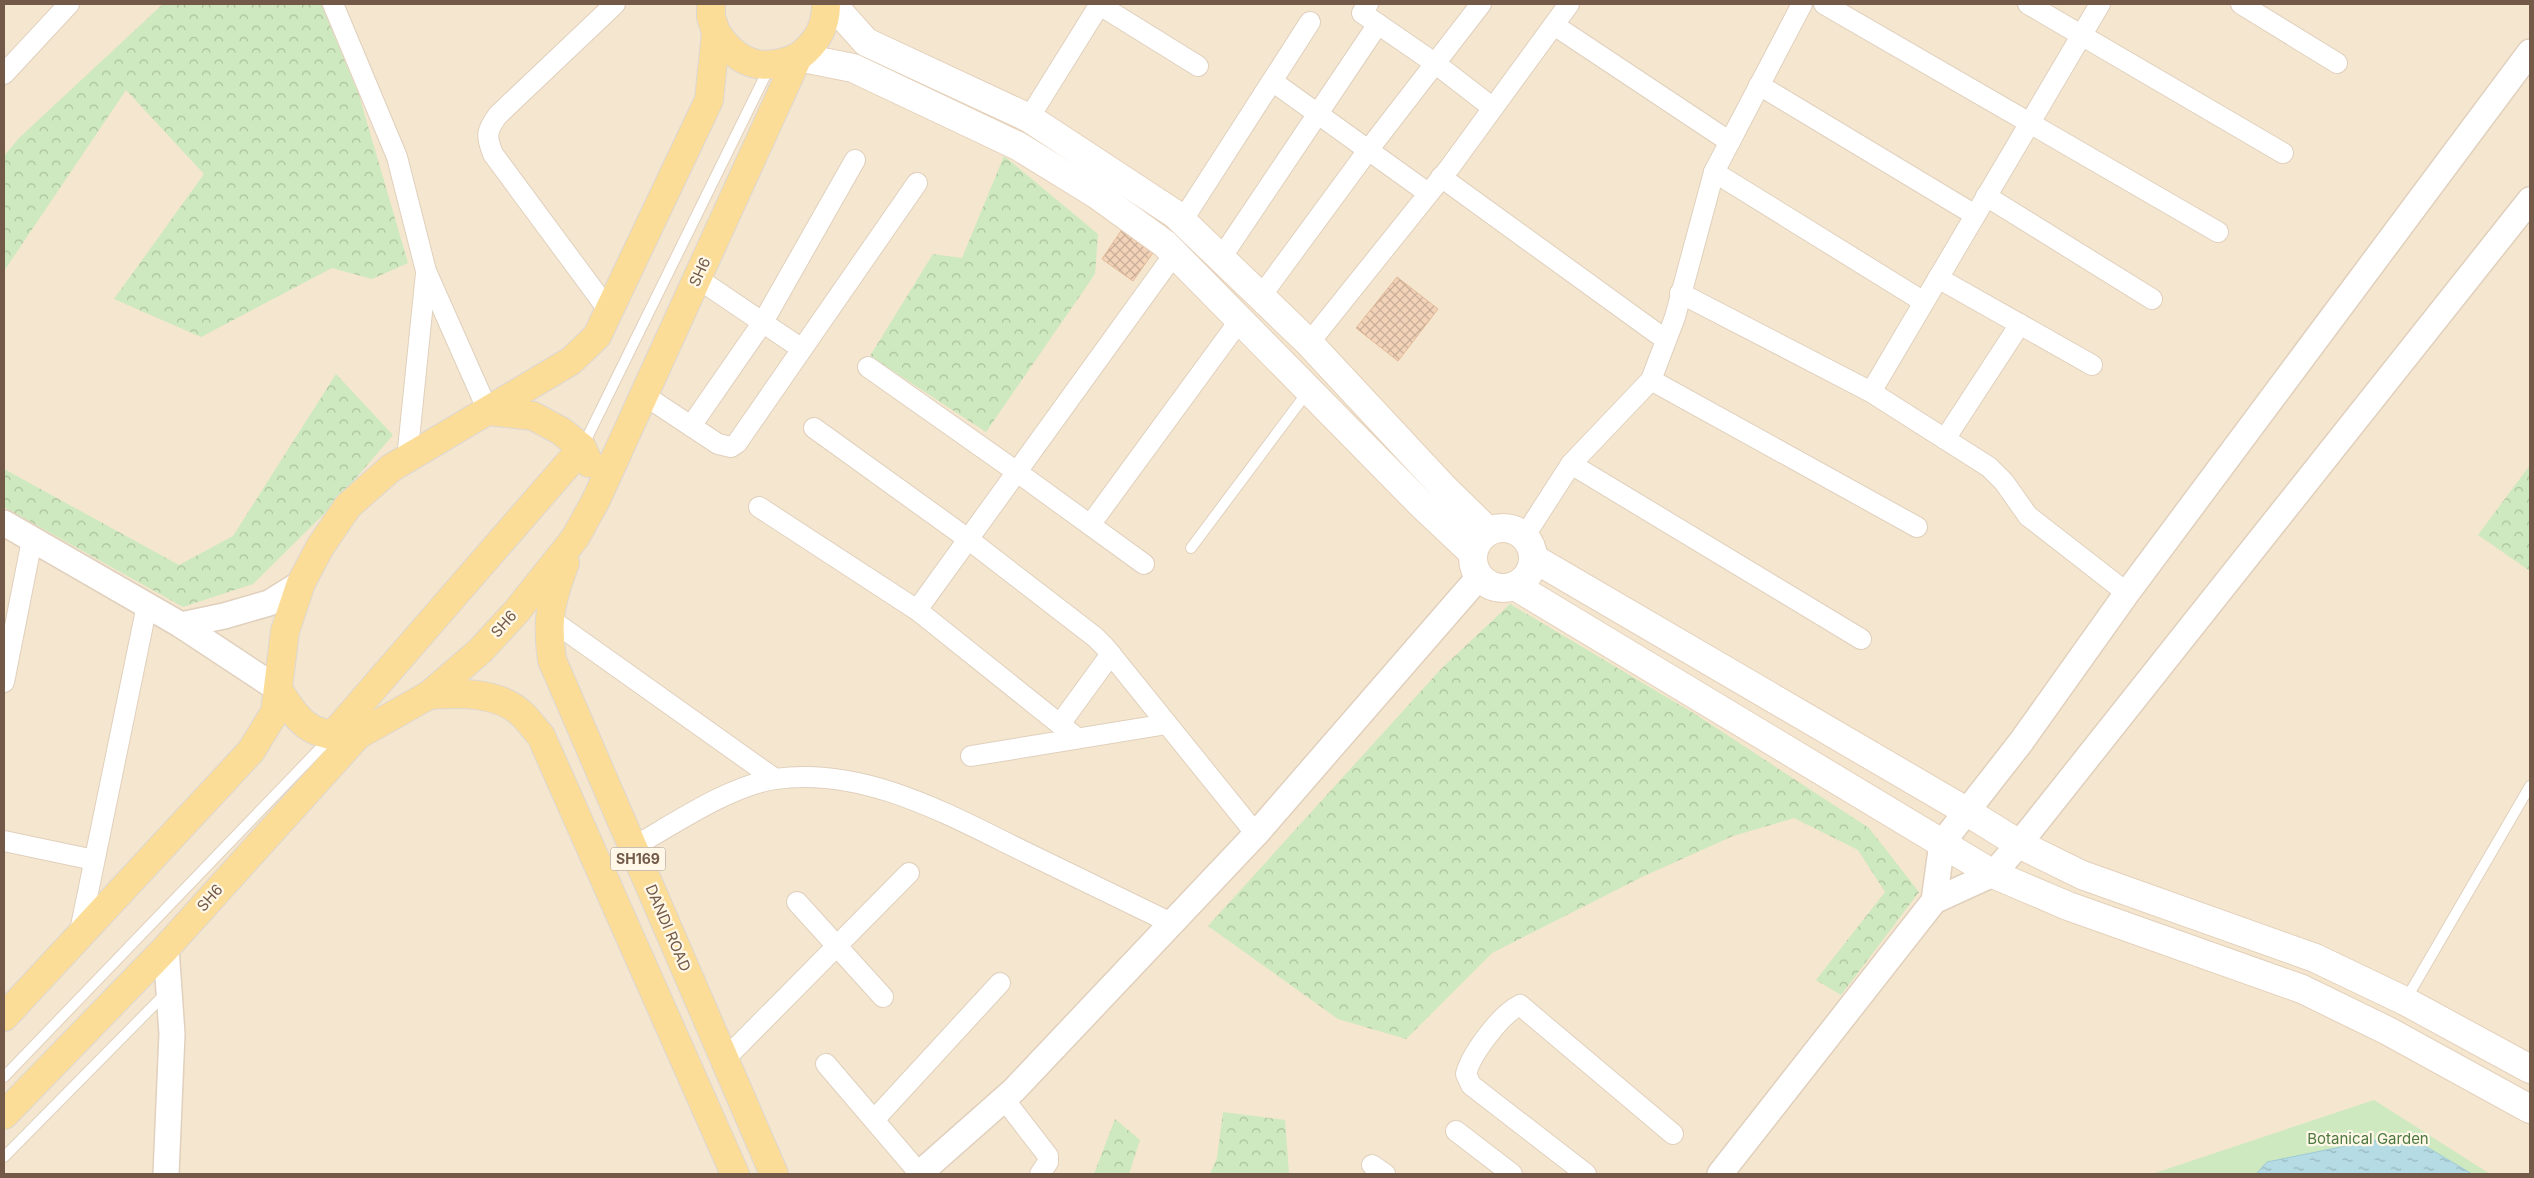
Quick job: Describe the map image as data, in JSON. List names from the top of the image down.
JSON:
{
  "streets": {
    "main road": ["SH6", "SH169", "DANDI ROAD"]
  },
  "crossings": [
    ["SH6", "SH169"],
    ["SH6", "DANDI ROAD"]
  ],
  "parks": ["Botanical Garden"]
}
